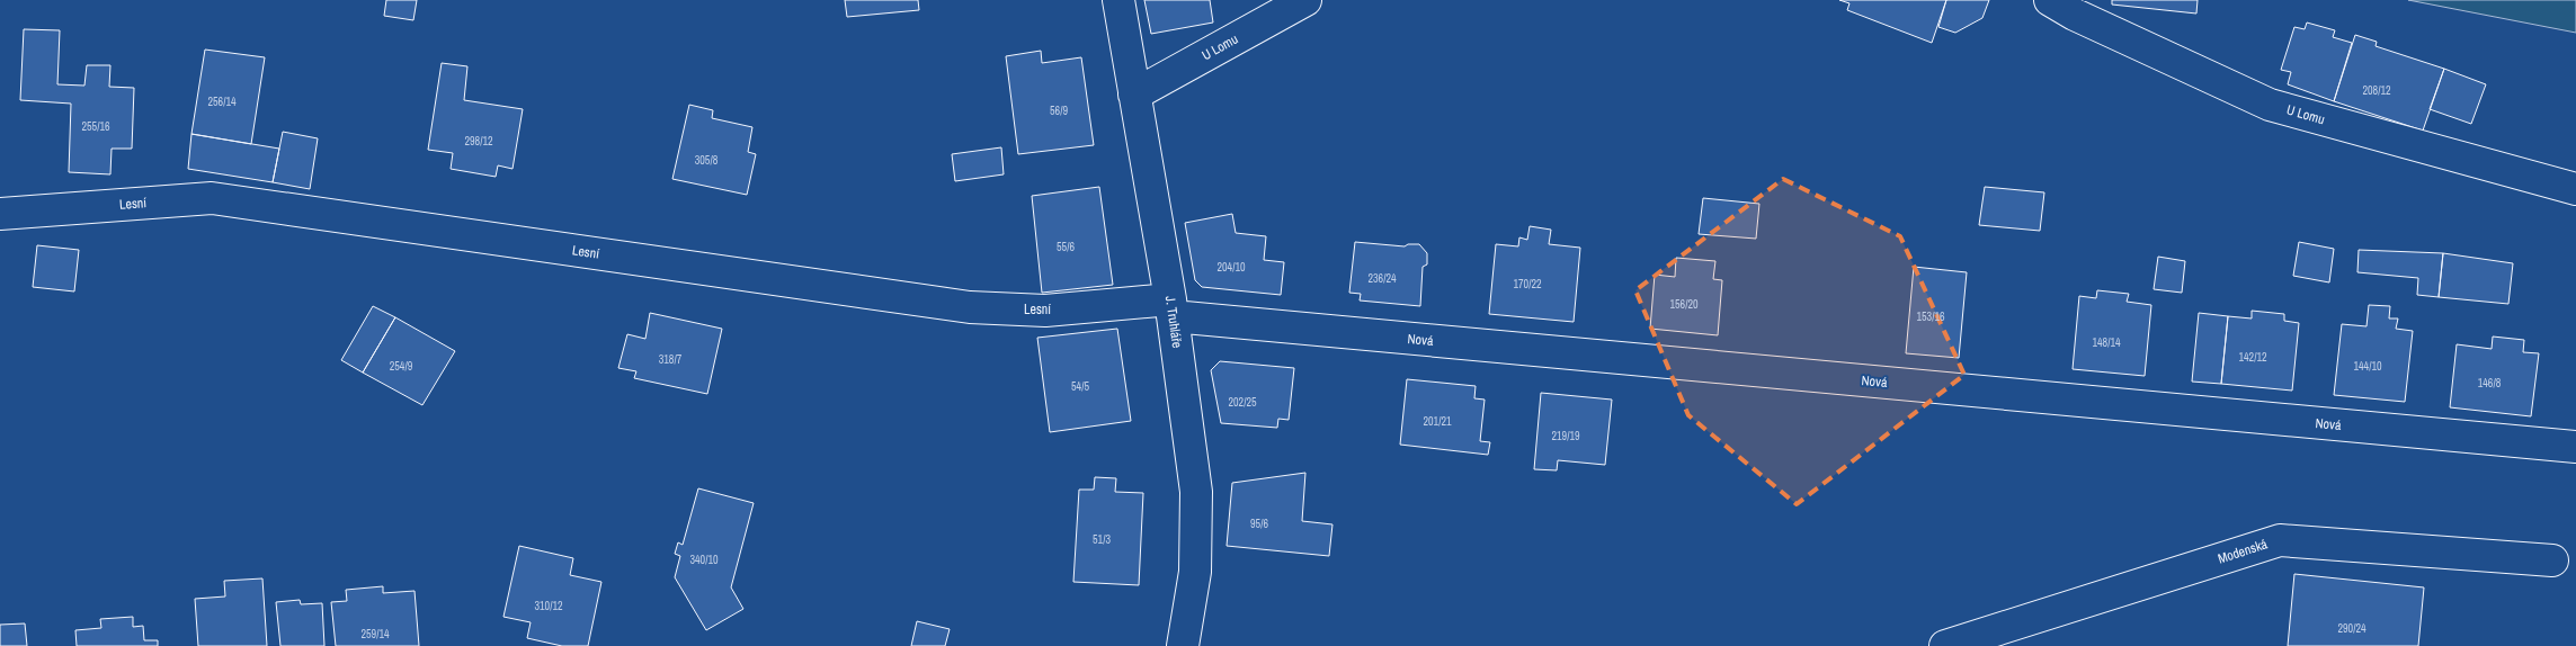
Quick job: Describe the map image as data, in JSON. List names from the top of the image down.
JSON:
{
  "streets": {
    "street": [
      "U Lomu",
      "Lesní",
      "J. Truhláře",
      "Nová",
      "Modenská"
    ]
  },
  "crossings": [
    ["U Lomu", "J. Truhláře"],
    ["Lesní", "J. Truhláře"],
    ["Lesní", "Nová"],
    ["J. Truhláře", "Nová"]
  ],
  "house_numbers": [
    "208/12",
    "256/14",
    "56/9",
    "255/16",
    "298/12",
    "305/8",
    "55/6",
    "204/10",
    "236/24",
    "170/22",
    "156/20",
    "153/16",
    "148/14",
    "142/12",
    "318/7",
    "254/9",
    "144/10",
    "146/8",
    "54/5",
    "202/25",
    "201/21",
    "219/19",
    "95/6",
    "51/3",
    "340/10",
    "310/12",
    "290/24",
    "259/14"
  ]
}
